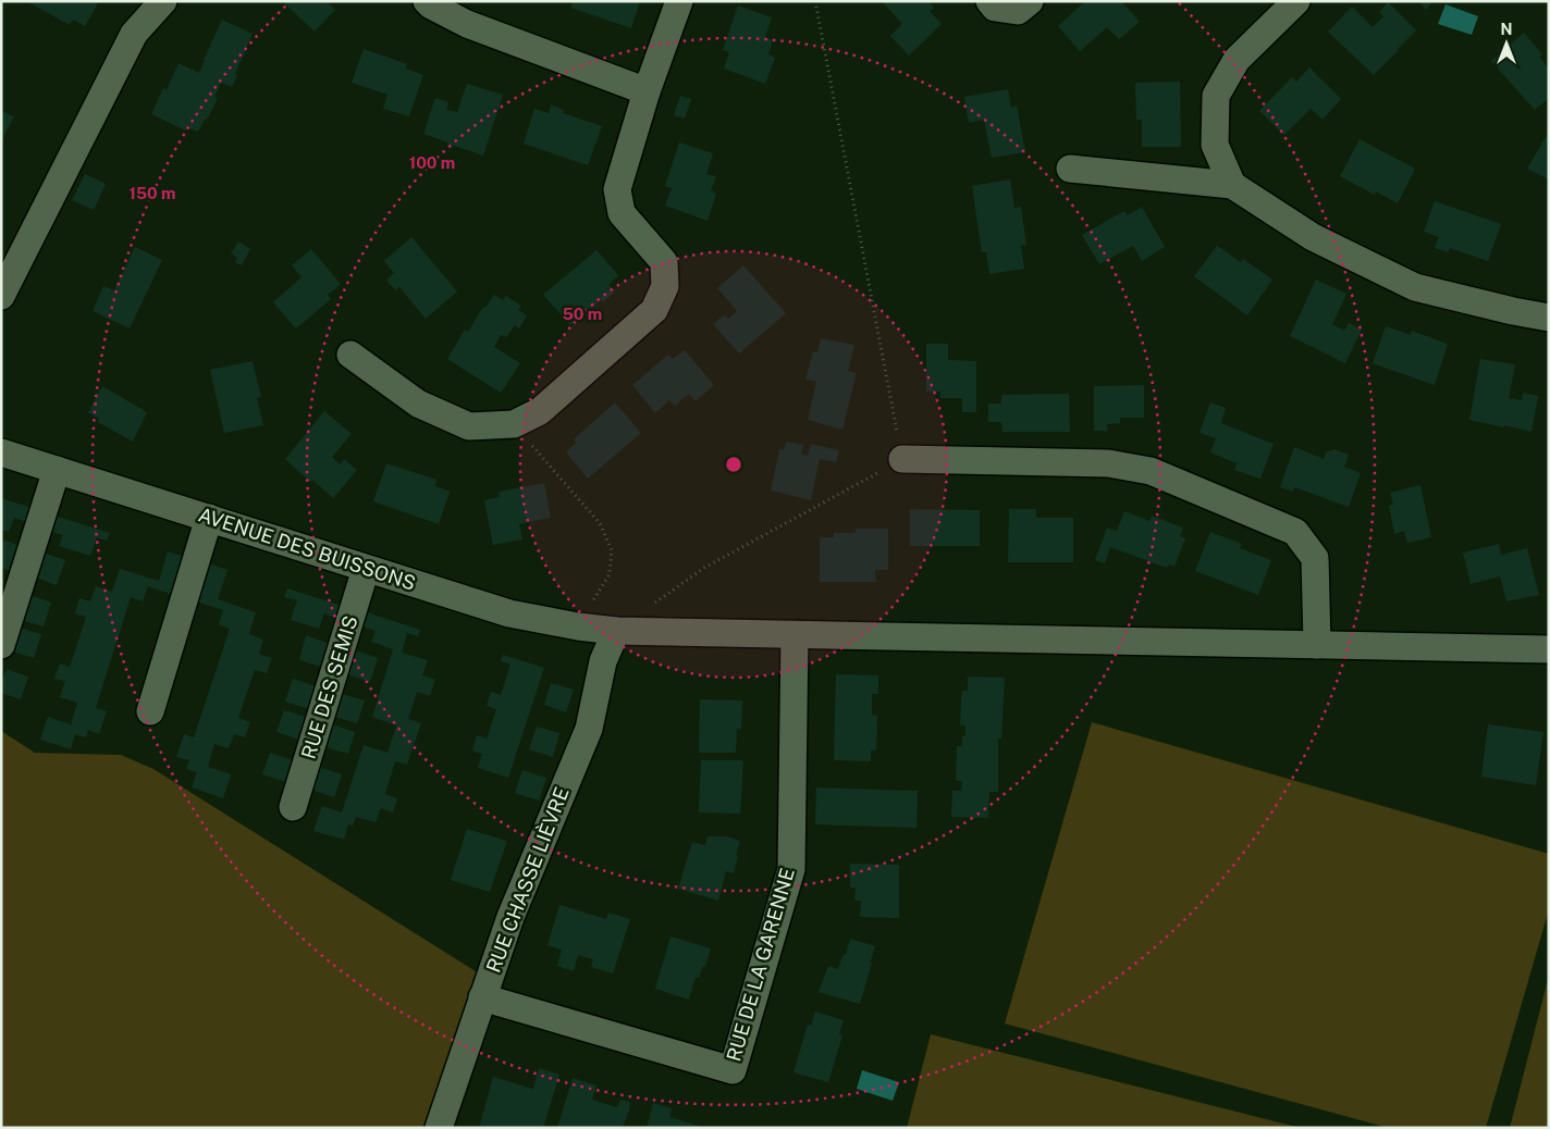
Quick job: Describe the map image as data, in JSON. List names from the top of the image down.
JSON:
{
  "streets": {
    "street": [
      "AVENUE DES BUISSONS",
      "RUE DES SEMIS",
      "RUE CHASSE LIÈVRE",
      "RUE DE LA GARENNE"
    ]
  },
  "crossings": [
    ["AVENUE DES BUISSONS", "RUE DES SEMIS"],
    ["AVENUE DES BUISSONS", "RUE CHASSE LIÈVRE"],
    ["AVENUE DES BUISSONS", "RUE DE LA GARENNE"],
    ["RUE CHASSE LIÈVRE", "RUE DE LA GARENNE"]
  ],
  "north": "top",
  "rings": ["100 m", "150 m", "50 m"]
}
